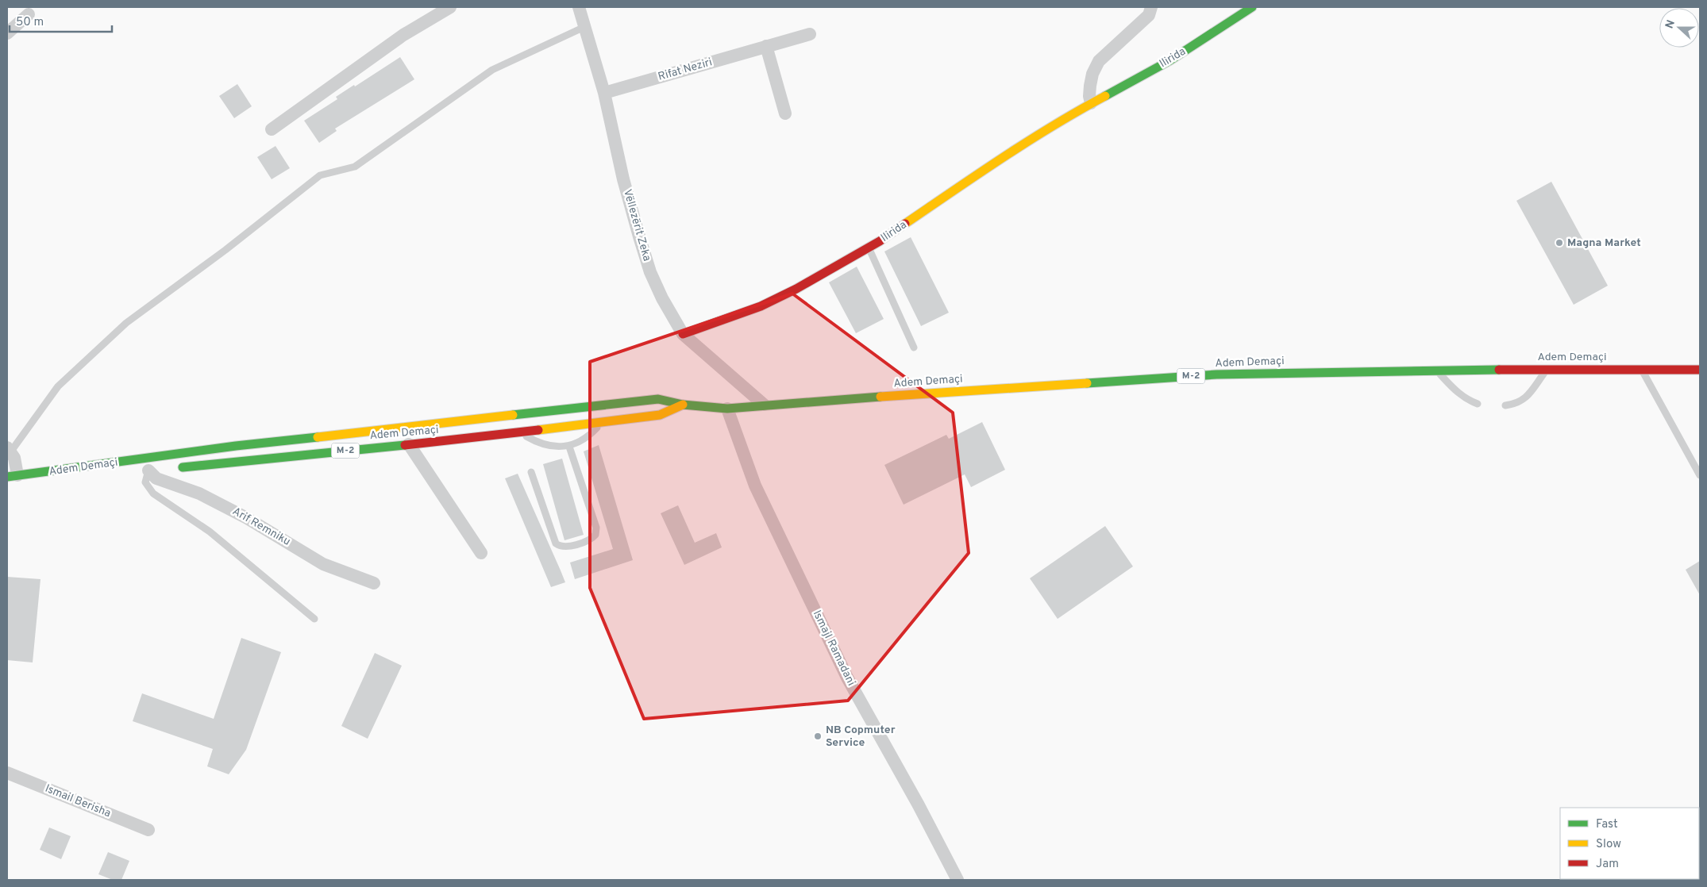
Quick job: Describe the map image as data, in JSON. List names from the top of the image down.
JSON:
{
  "streets": {
    "main road": ["Ilirida", "Adem Demaçi", "M-2"],
    "street": [
      "Rifat Neziri",
      "Vëllezërit Zeka",
      "Arif Remniku",
      "Ismajl Ramadani",
      "Ismail Berisha"
    ]
  },
  "crossings": [
    ["Ilirida", "Vëllezërit Zeka"],
    ["Rifat Neziri", "Vëllezërit Zeka"],
    ["Vëllezërit Zeka", "Adem Demaçi"],
    ["Adem Demaçi", "Arif Remniku"],
    ["Adem Demaçi", "Ismajl Ramadani"]
  ],
  "places": ["Magna Market", "NB Copmuter Service"],
  "legend": ["Fast", "Slow", "Jam"],
  "scale_bar": "50 m",
  "north": "left"
}
